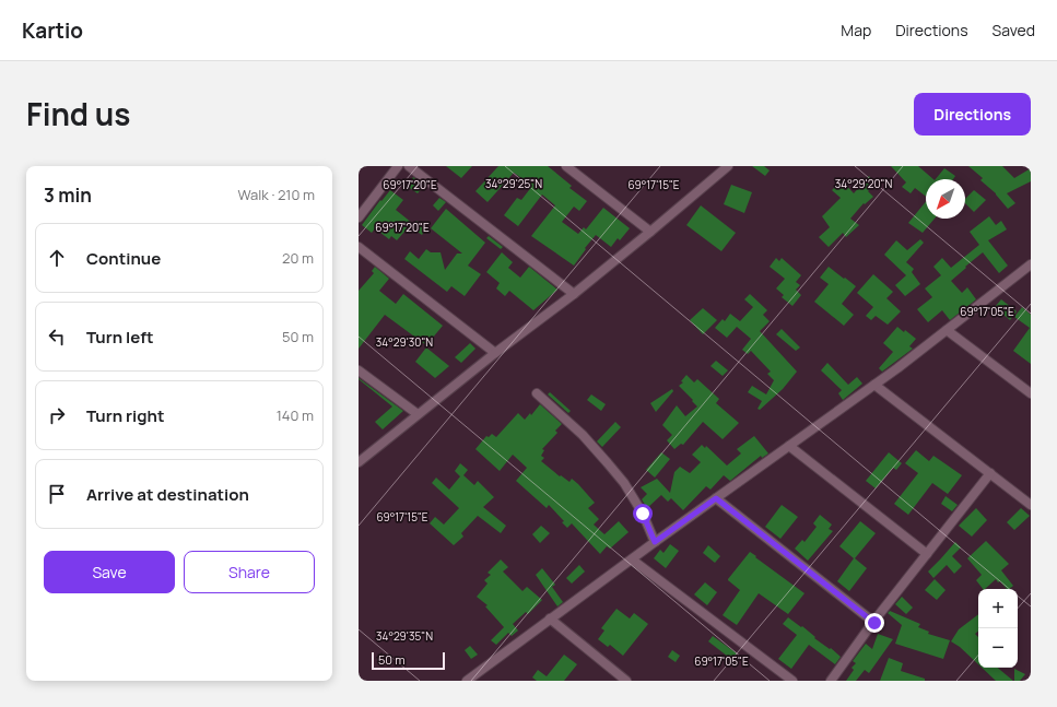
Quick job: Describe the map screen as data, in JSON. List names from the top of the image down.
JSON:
{
  "scale_bar": "50 m",
  "north": "bottom left",
  "page": {
    "header": "Kartio",
    "nav": ["Map", "Directions", "Saved"],
    "title": "Find us",
    "buttons": [
      "Directions",
      ["Save", "Share"]
    ],
    "heading": ["3 min", "Walk · 210 m"],
    "list": [
      ["Continue", "20 m"],
      ["Turn left", "50 m"],
      ["Turn right", "140 m"],
      "Arrive at destination"
    ],
    "map_buttons": ["+", "−"],
    "scale": "50 m"
  },
  "coordinates": [
    "34°29'25\"N",
    "34°29'20\"N",
    "69°17'20\"E",
    "69°17'15\"E",
    "69°17'05\"E",
    "34°29'30\"N",
    "34°29'35\"N"
  ]
}
